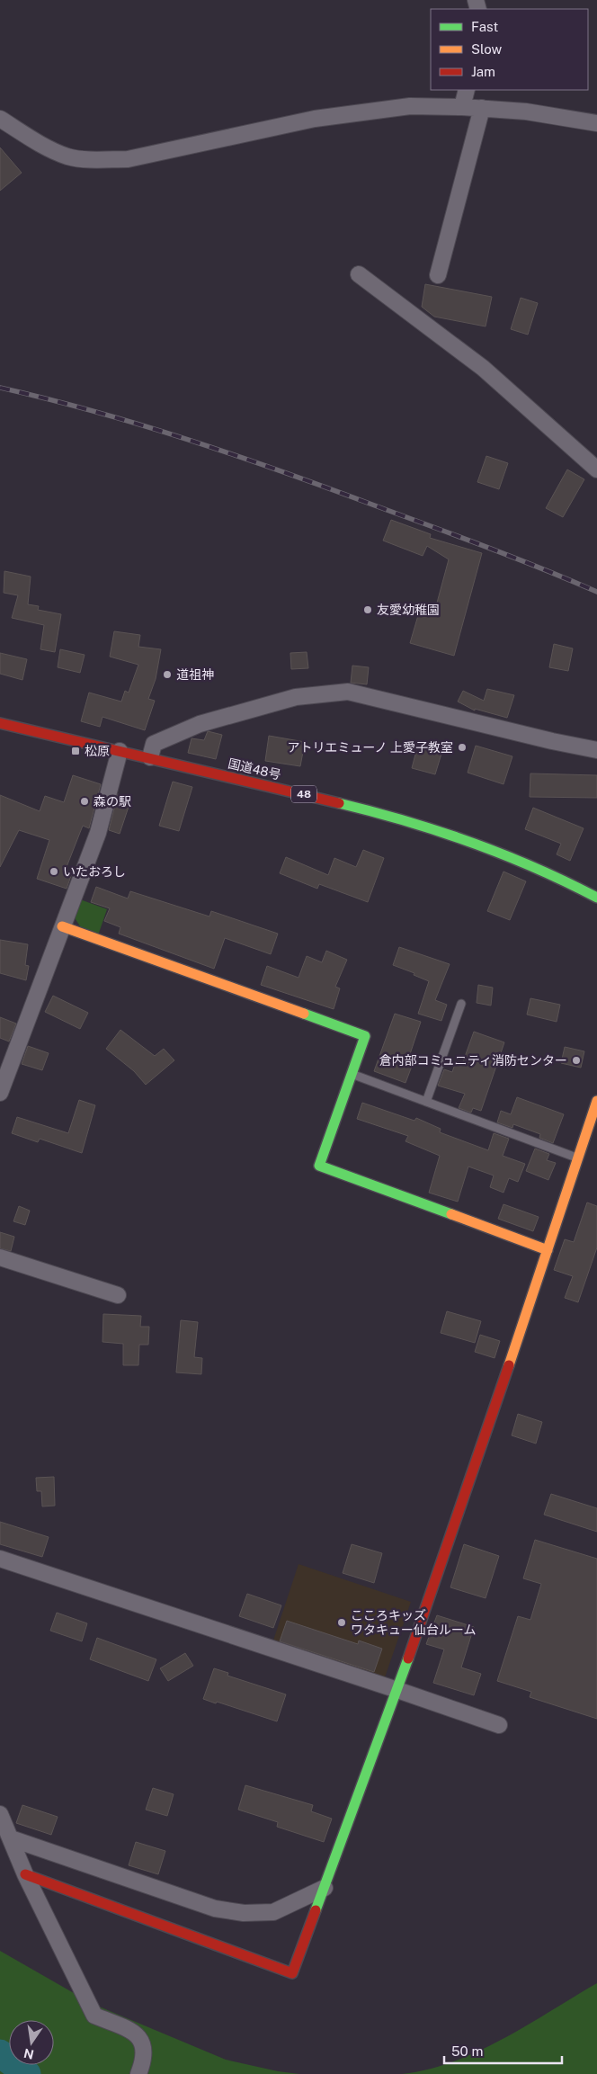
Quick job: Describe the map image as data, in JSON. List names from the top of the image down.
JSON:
{
  "streets": {
    "main road": ["国道48号", "48"]
  },
  "places": {
    "other": [
      "友愛幼稚園",
      "道祖神",
      "アトリエミューノ 上愛子教室",
      "森の駅",
      "いたおろし",
      "倉内部コミュニティ消防センター",
      "こころキッズ ワタキュー仙台ルーム"
    ],
    "transit": ["松原"]
  },
  "legend": ["Fast", "Slow", "Jam"],
  "scale_bar": "50 m",
  "north": "bottom"
}
